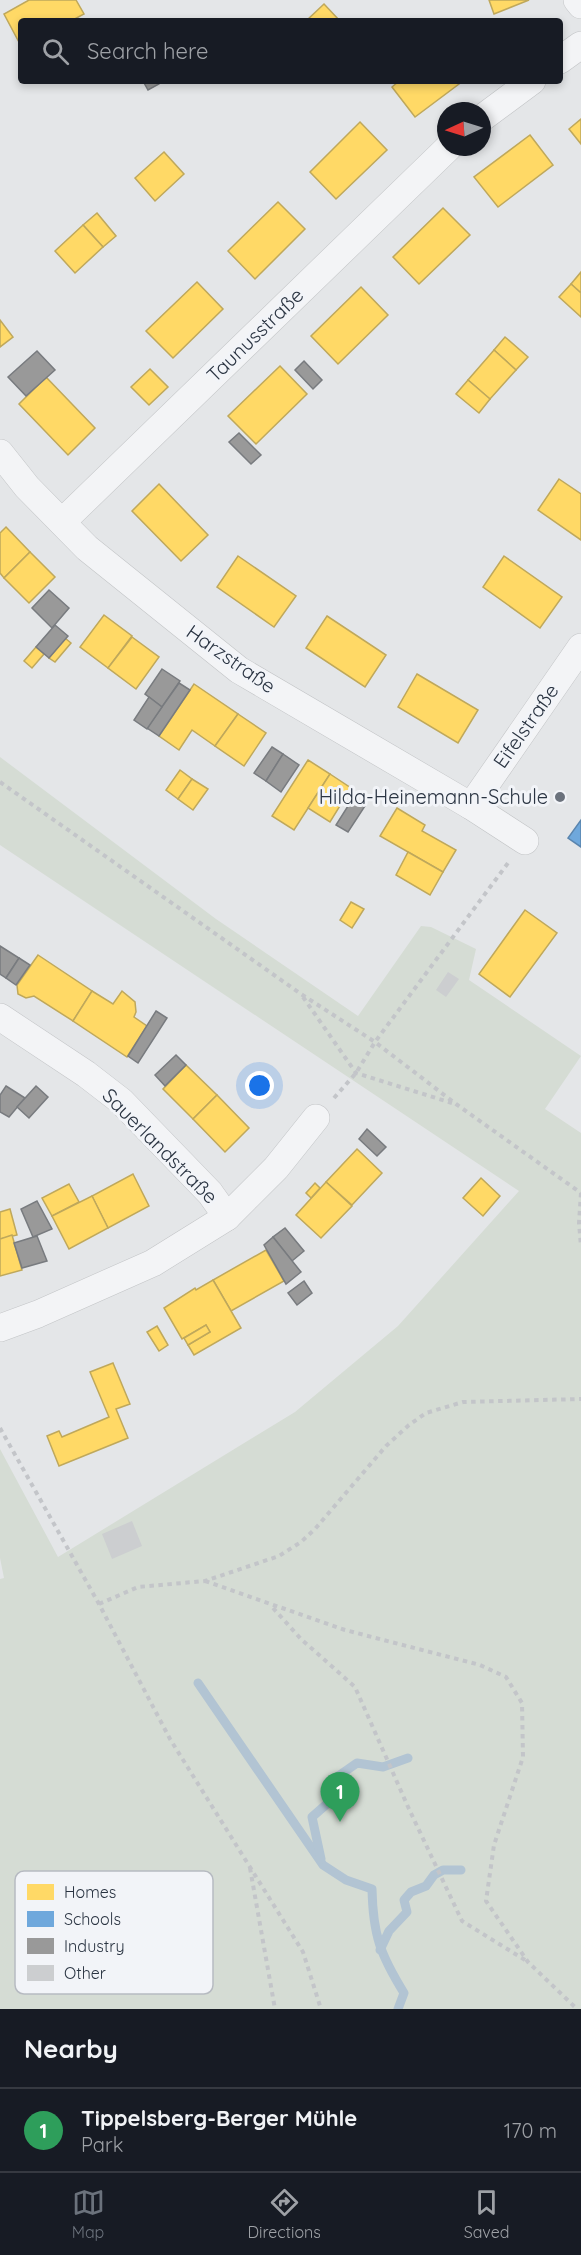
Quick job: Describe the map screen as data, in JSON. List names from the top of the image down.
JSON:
{
  "streets": {
    "street": [
      "Taunusstraße",
      "Harzstraße",
      "Eifelstraße",
      "Sauerlandstraße"
    ]
  },
  "crossings": [
    ["Taunusstraße", "Harzstraße"],
    ["Harzstraße", "Eifelstraße"]
  ],
  "places": ["Hilda-Heinemann-Schule"],
  "legend": [
    "Homes",
    "Schools",
    "Industry",
    "Other"
  ],
  "north": "left",
  "page": {
    "search": "Search here",
    "pins": "1",
    "heading": "Nearby",
    "list": [
      {
        "mark": "1",
        "name": "Tippelsberg-Berger Mühle",
        "note": "Park",
        "value": "170 m"
      }
    ],
    "nav": ["Map", "Directions", "Saved"]
  }
}
